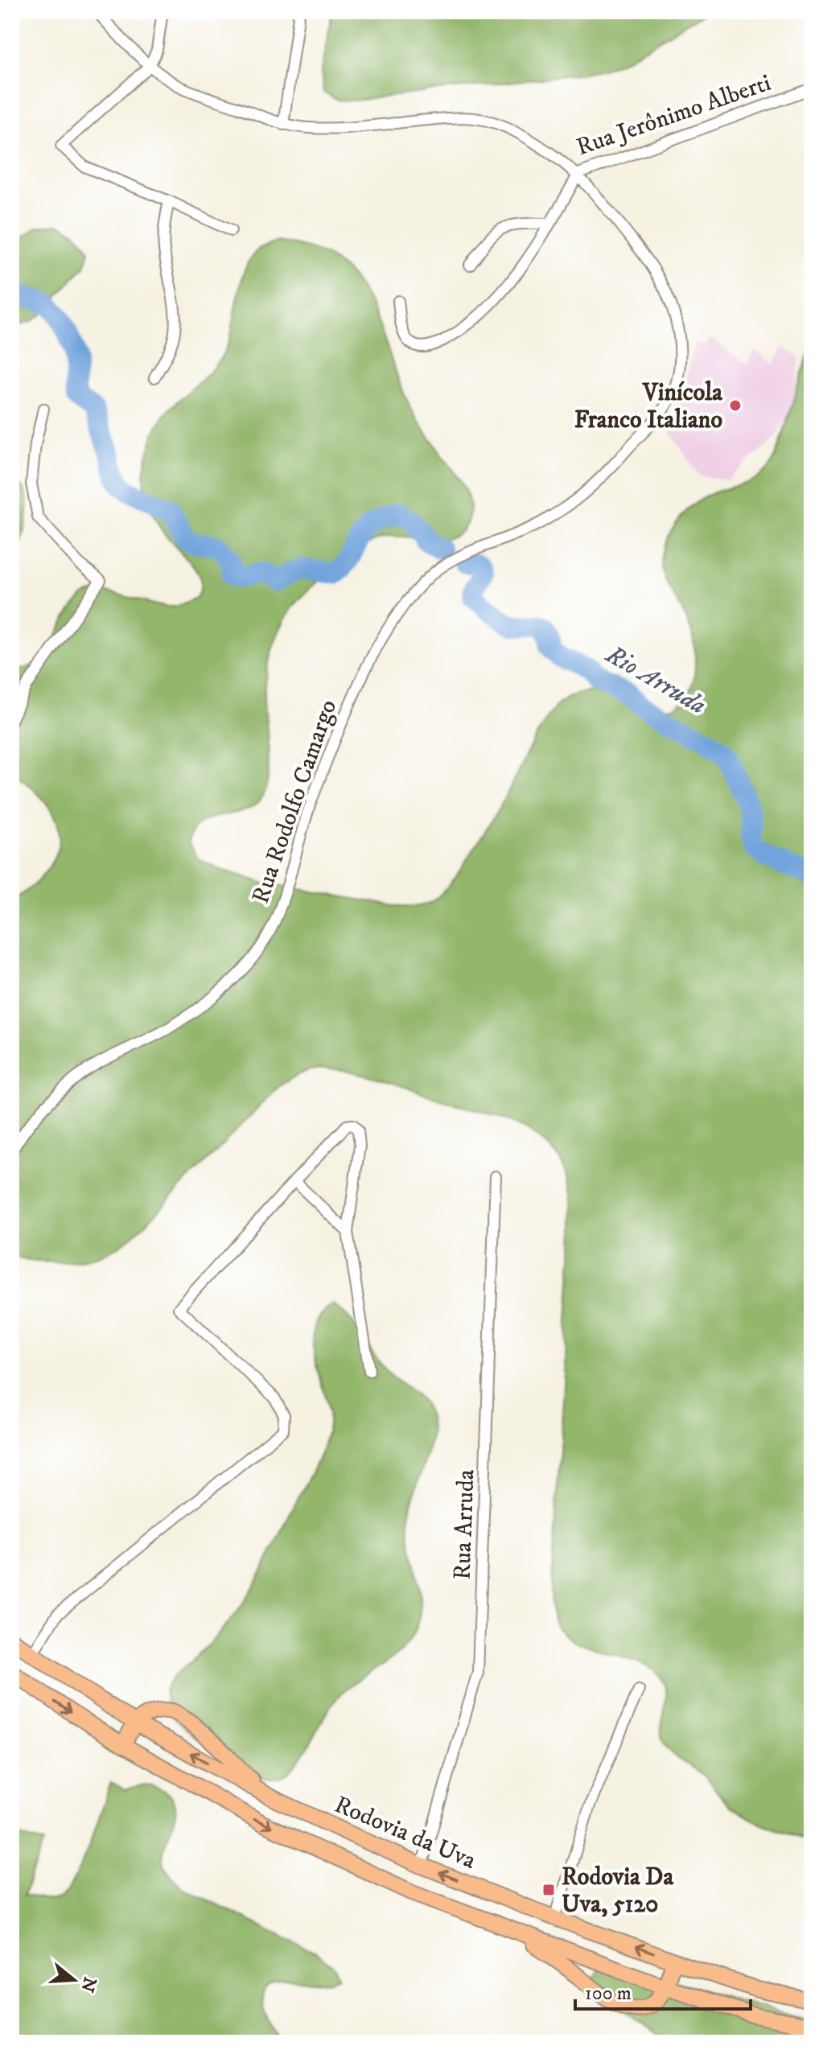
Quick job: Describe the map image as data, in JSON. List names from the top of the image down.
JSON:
{
  "streets": {
    "main road": ["Rodovia da Uva"],
    "street": ["Rua Jerônimo Alberti", "Rua Rodolfo Camargo", "Rua Arruda"]
  },
  "crossings": [
    ["Rua Jerônimo Alberti", "Rua Rodolfo Camargo"],
    ["Rua Arruda", "Rodovia da Uva"]
  ],
  "water": ["Rio Arruda"],
  "places": {
    "other": ["Vinícola Franco Italiano"],
    "transit": ["Rodovia Da Uva, 5120"]
  },
  "scale_bar": "100 m",
  "north": "right"
}
